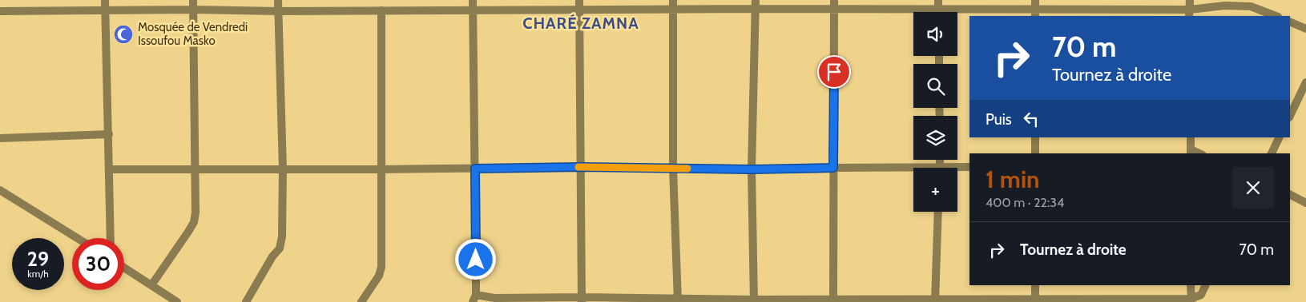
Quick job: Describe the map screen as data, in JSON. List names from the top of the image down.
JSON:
{
  "districts": ["CHARÉ ZAMNA"],
  "places": {
    "mosque": ["Mosquée de Vendredi Issoufou Masko"]
  },
  "page": {
    "map_buttons": "+",
    "turn": ["70 m", "Tournez à droite"],
    "then": "Puis",
    "heading": ["1 min", "400 m · 22:34"],
    "list": [
      {
        "name": "Tournez à droite",
        "value": "70 m"
      }
    ],
    "speed": "29 km/h",
    "limit": "30"
  }
}
